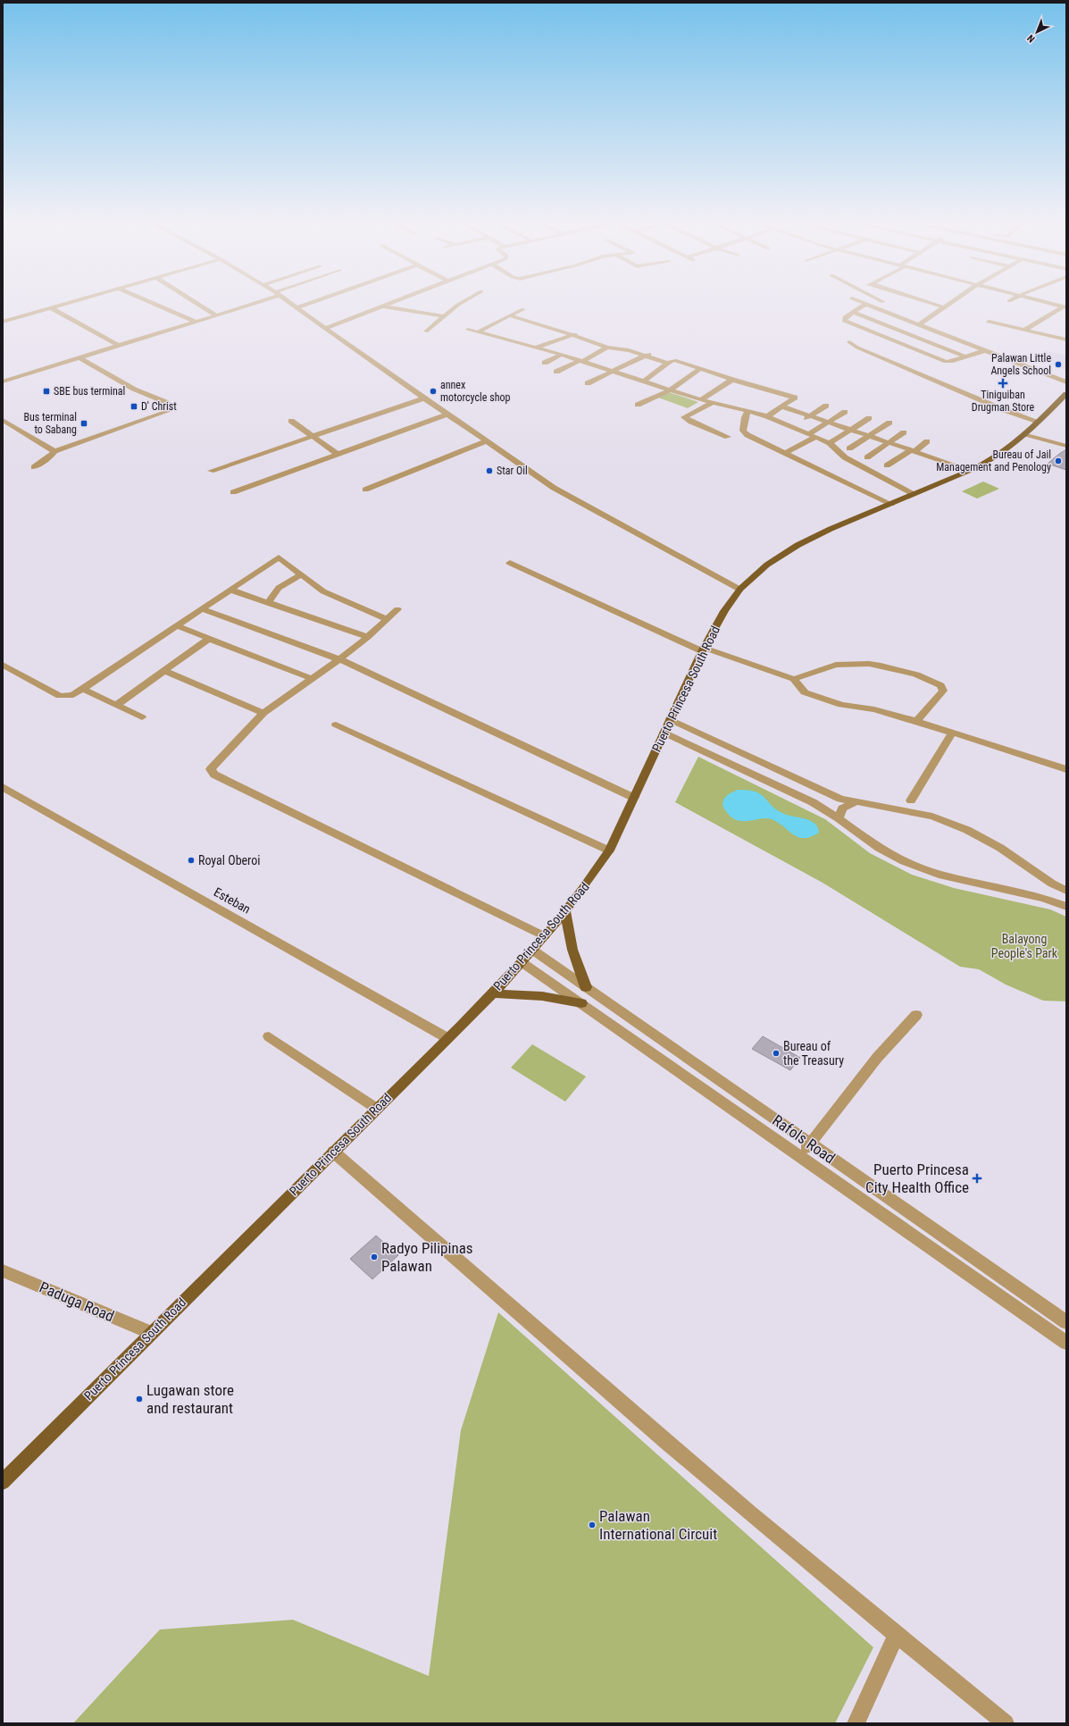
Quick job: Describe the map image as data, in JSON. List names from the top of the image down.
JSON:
{
  "streets": {
    "main road": ["Puerto Princesa South Road"],
    "street": ["Esteban", "Rafols Road", "Paduga Road"]
  },
  "crossings": [
    ["Puerto Princesa South Road", "Esteban"],
    ["Puerto Princesa South Road", "Rafols Road"],
    ["Puerto Princesa South Road", "Paduga Road"]
  ],
  "parks": ["Balayong People's Park"],
  "places": {
    "other": [
      "Palawan Little Angels School",
      "annex motorcycle shop",
      "Bureau of Jail Management and Penology",
      "Star Oil",
      "Royal Oberoi",
      "Bureau of the Treasury",
      "Radyo Pilipinas Palawan",
      "Lugawan store and restaurant",
      "Palawan International Circuit"
    ],
    "health": ["Tiniguiban Drugman Store", "Puerto Princesa City Health Office"],
    "transit": ["SBE bus terminal", "D' Christ", "Bus terminal to Sabang"]
  },
  "north": "bottom left"
}
